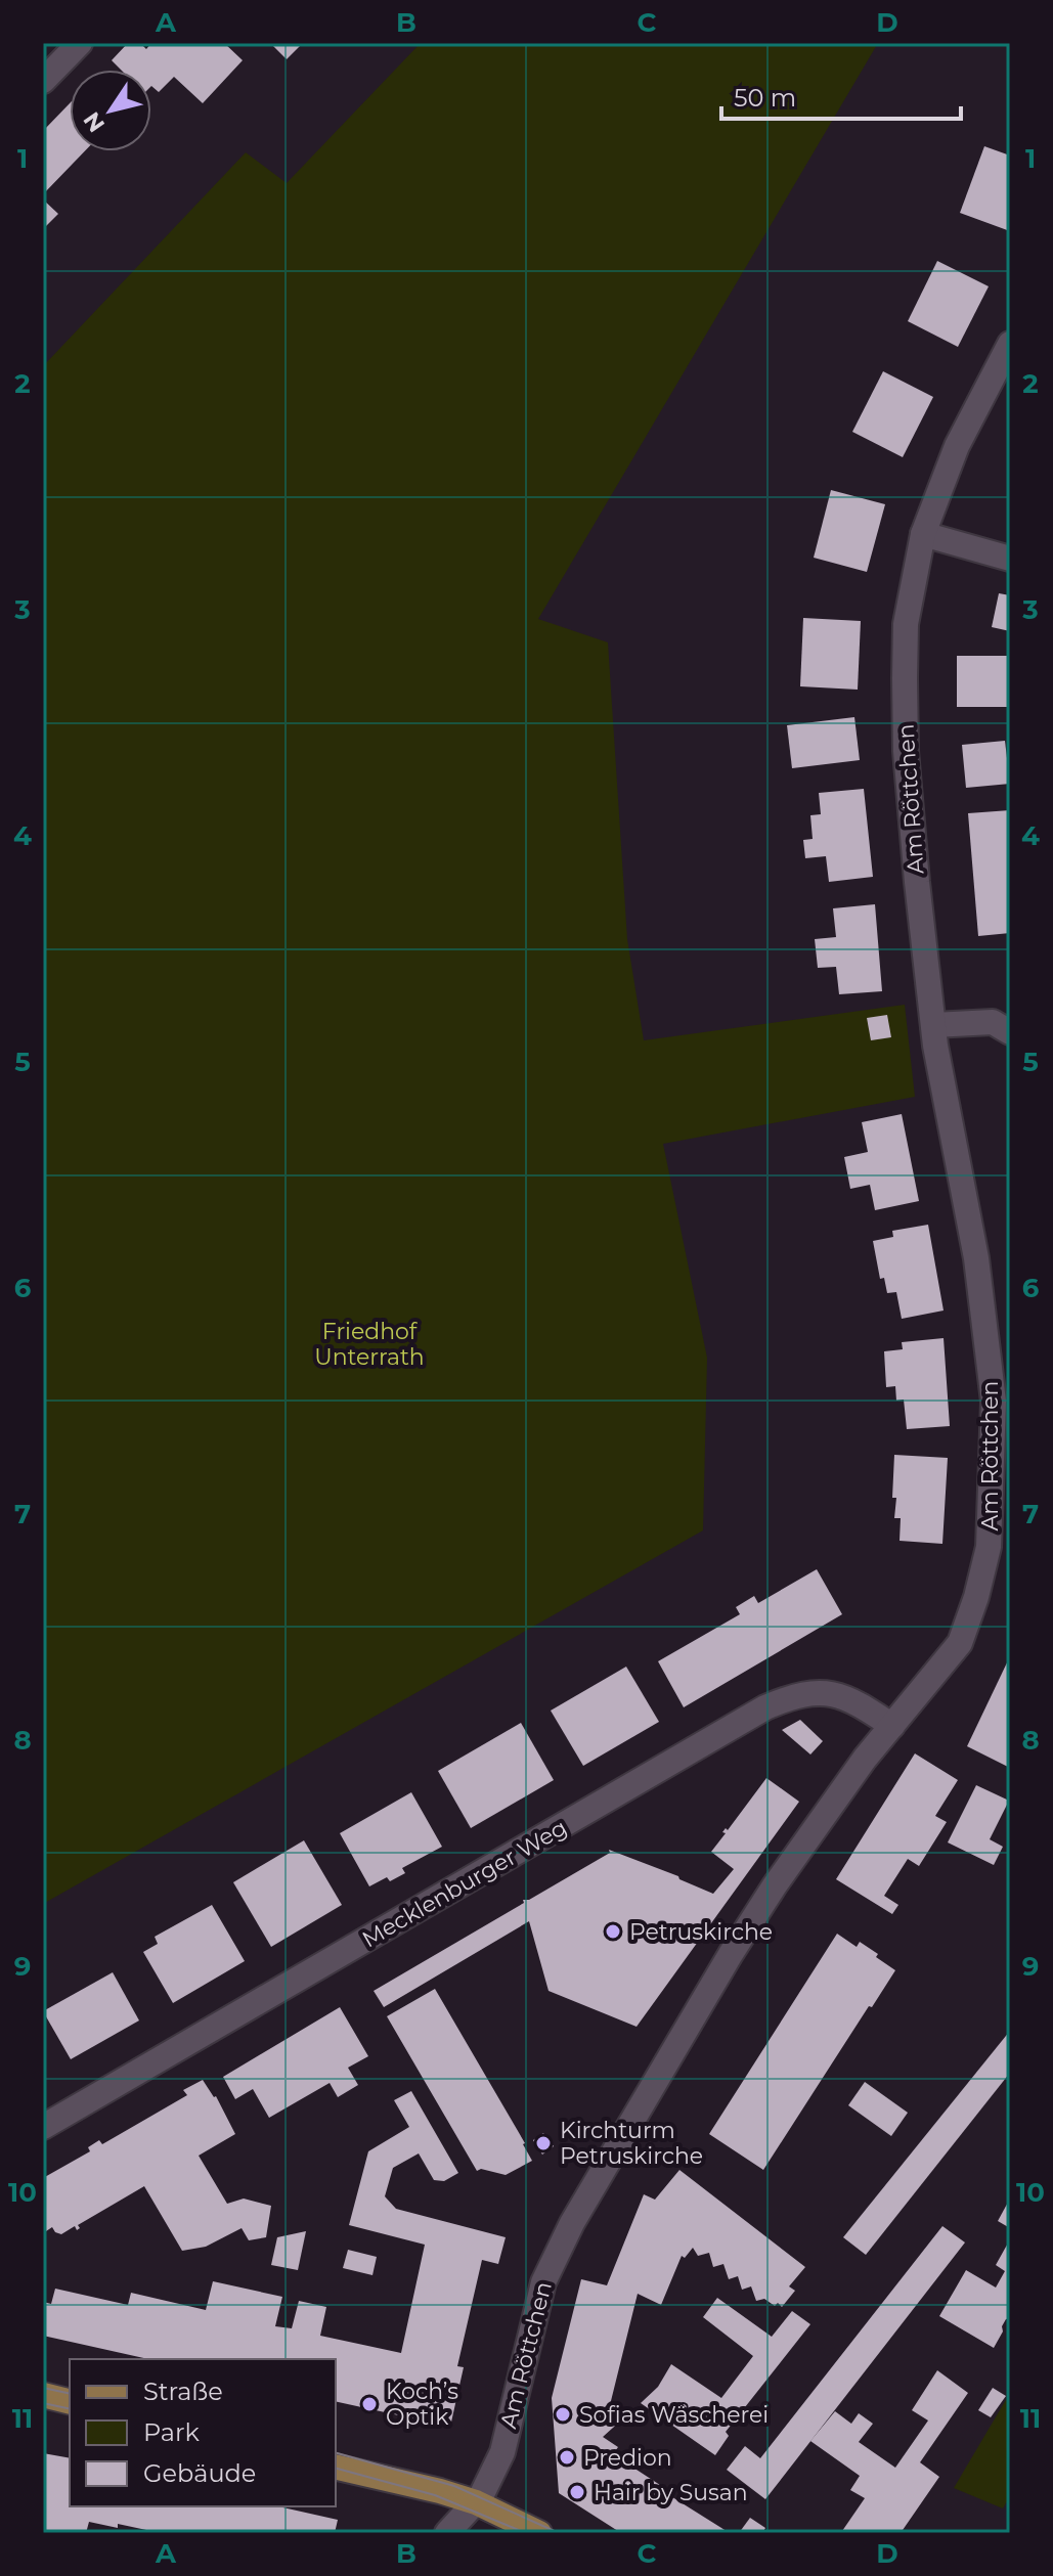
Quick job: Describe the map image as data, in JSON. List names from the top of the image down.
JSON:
{
  "streets": {
    "street": ["Am Röttchen", "Mecklenburger Weg"]
  },
  "crossings": [
    ["Am Röttchen", "Mecklenburger Weg"]
  ],
  "parks": ["Friedhof Unterrath"],
  "places": [
    "Petruskirche",
    "Kirchturm Petruskirche",
    "Koch’s Optik",
    "Sofias Wäscherei",
    "Predion",
    "Hair by Susan"
  ],
  "legend": ["Straße", "Park", "Gebäude"],
  "scale_bar": "50 m",
  "north": "bottom left",
  "grid": {
    "columns": [
      "A",
      "B",
      "C",
      "D"
    ],
    "rows": [
      "1",
      "2",
      "3",
      "4",
      "5",
      "6",
      "7",
      "8",
      "9",
      "10",
      "11"
    ]
  }
}
